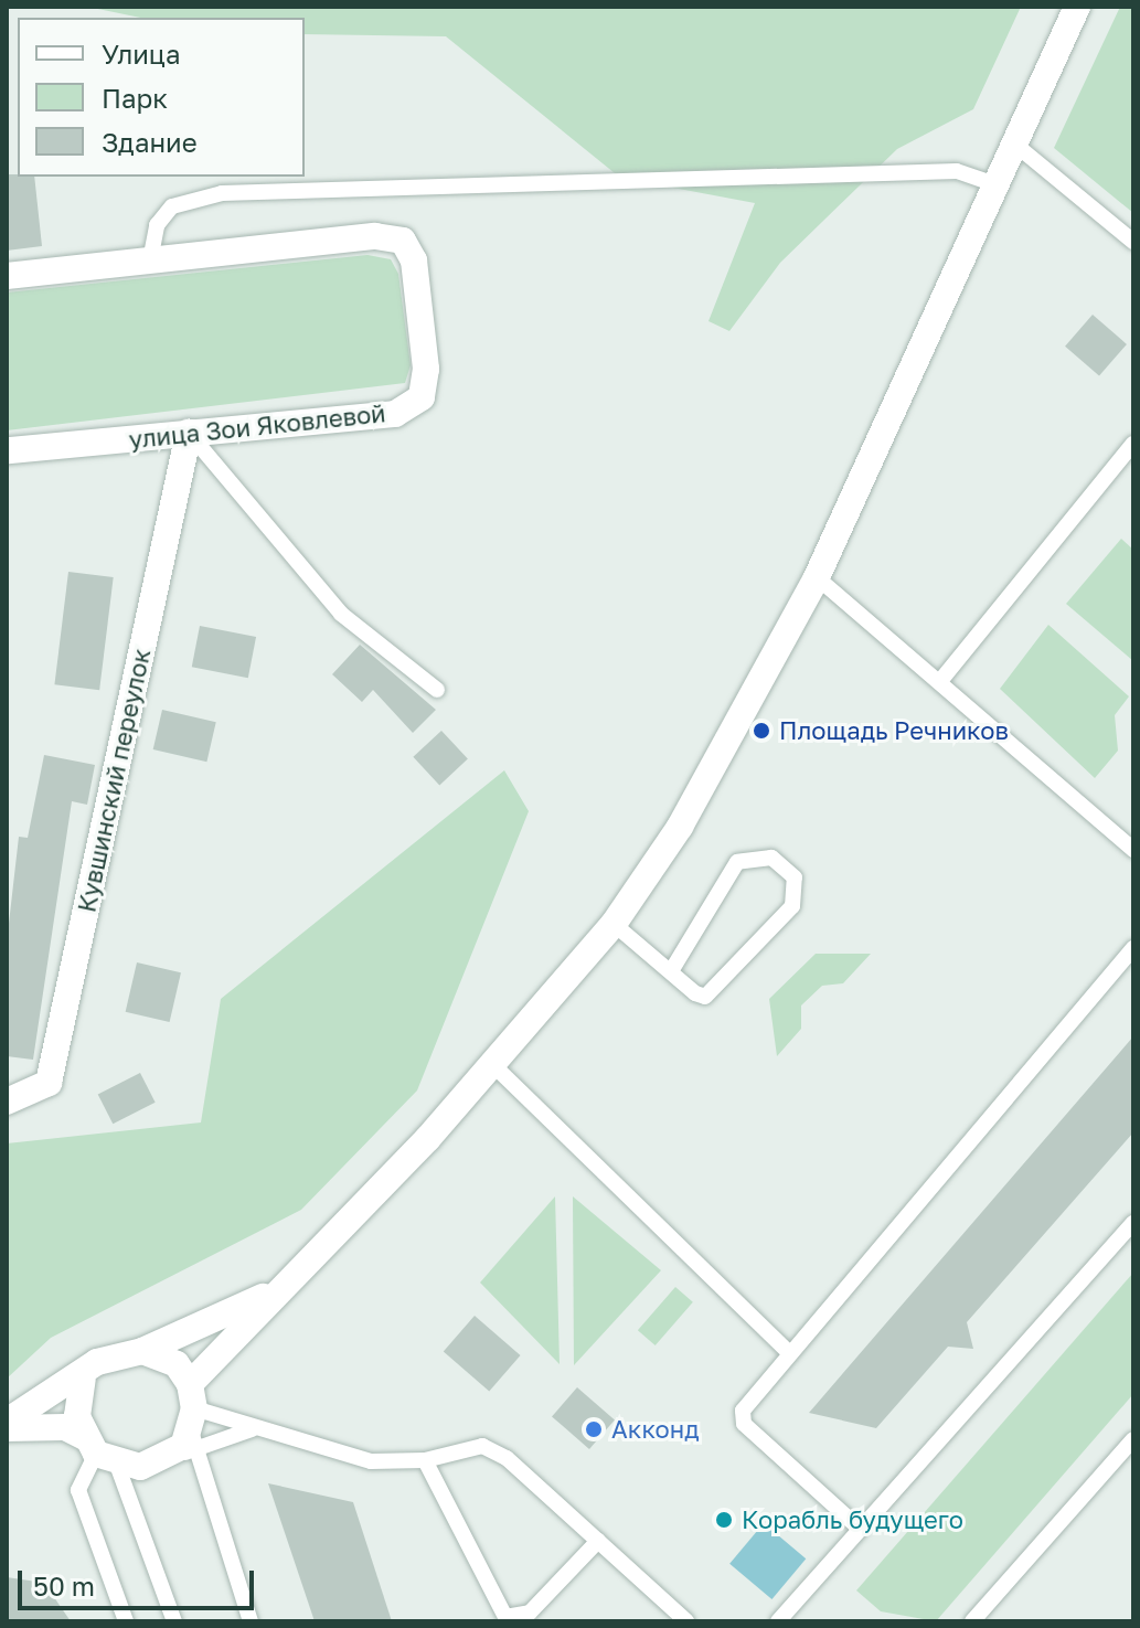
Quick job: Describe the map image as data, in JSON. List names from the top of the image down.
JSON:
{
  "streets": {
    "street": ["улица Зои Яковлевой", "Кувшинский переулок"]
  },
  "crossings": [
    ["улица Зои Яковлевой", "Кувшинский переулок"]
  ],
  "places": ["Площадь Речников", "Акконд", "Корабль будущего"],
  "legend": ["Улица", "Парк", "Здание"],
  "scale_bar": "50 m"
}
